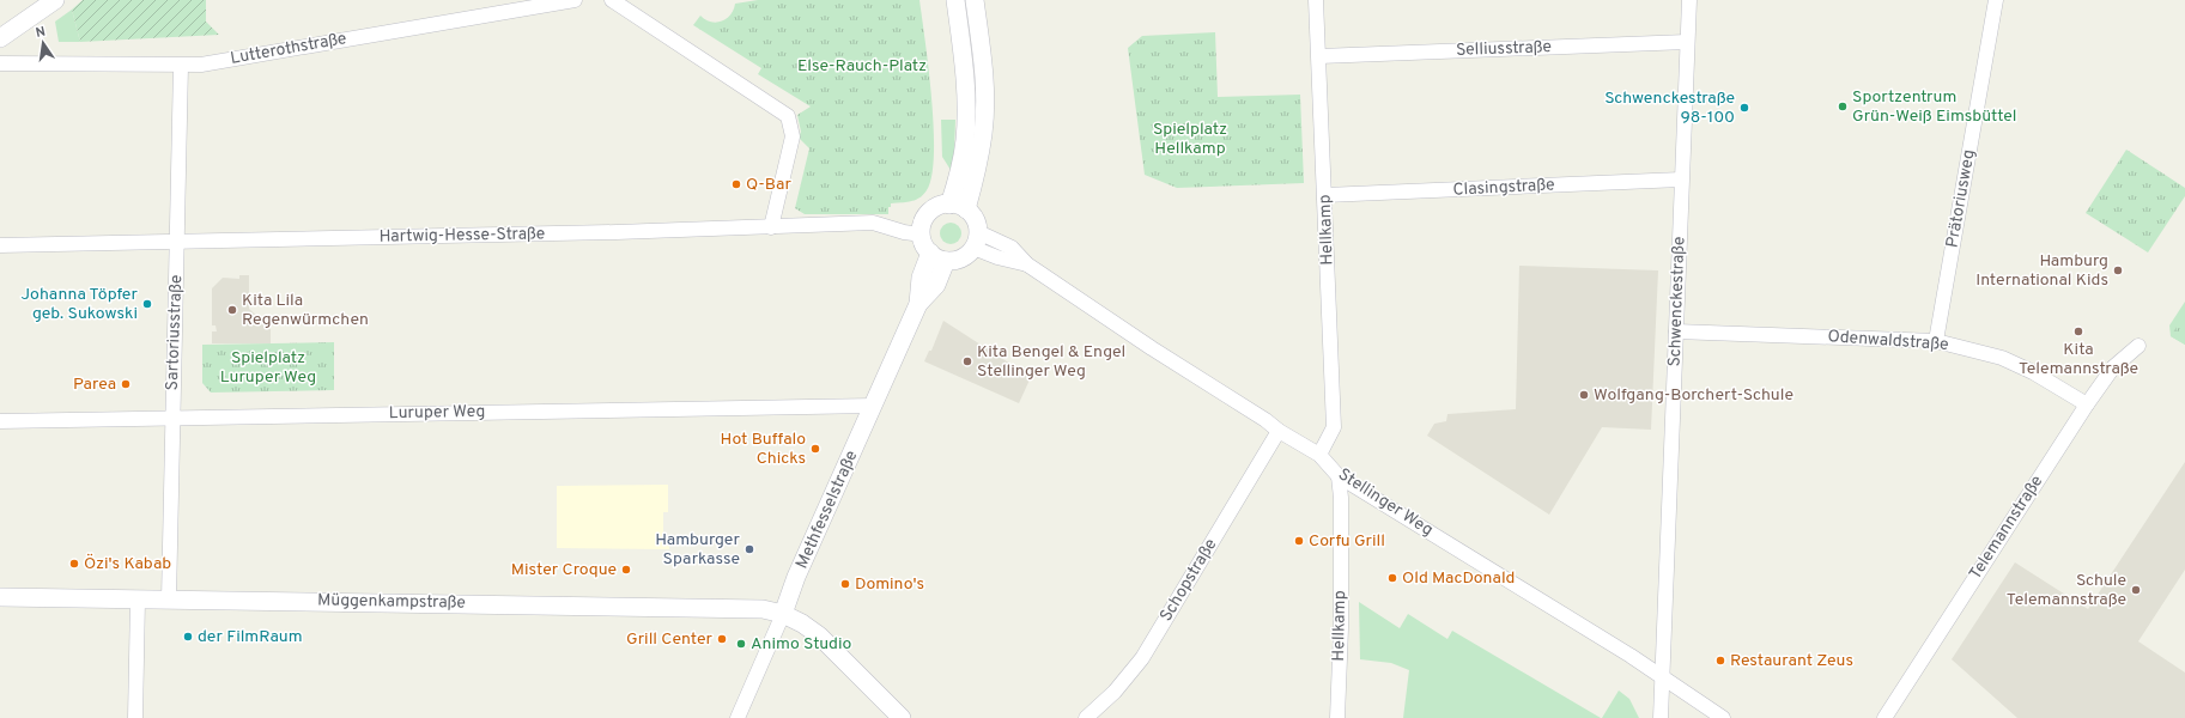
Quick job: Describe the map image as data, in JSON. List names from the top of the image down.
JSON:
{
  "streets": {
    "street": [
      "Lutterothstraße",
      "Selliusstraße",
      "Clasingstraße",
      "Prätoriusweg",
      "Hellkamp",
      "Hartwig-Hesse-Straße",
      "Schwenckestraße",
      "Sartoriusstraße",
      "Odenwaldstraße",
      "Luruper Weg",
      "Stellinger Weg",
      "Methfesselstraße",
      "Telemannstraße",
      "Schopstraße",
      "Müggenkampstraße"
    ]
  },
  "crossings": [
    ["Lutterothstraße", "Sartoriusstraße"],
    ["Selliusstraße", "Hellkamp"],
    ["Selliusstraße", "Schwenckestraße"],
    ["Clasingstraße", "Hellkamp"],
    ["Clasingstraße", "Schwenckestraße"],
    ["Prätoriusweg", "Odenwaldstraße"],
    ["Hellkamp", "Stellinger Weg"],
    ["Hartwig-Hesse-Straße", "Sartoriusstraße"],
    ["Hartwig-Hesse-Straße", "Stellinger Weg"],
    ["Hartwig-Hesse-Straße", "Methfesselstraße"],
    ["Schwenckestraße", "Odenwaldstraße"],
    ["Schwenckestraße", "Stellinger Weg"],
    ["Sartoriusstraße", "Luruper Weg"],
    ["Sartoriusstraße", "Müggenkampstraße"],
    ["Odenwaldstraße", "Telemannstraße"],
    ["Luruper Weg", "Methfesselstraße"],
    ["Stellinger Weg", "Methfesselstraße"],
    ["Stellinger Weg", "Schopstraße"],
    ["Methfesselstraße", "Müggenkampstraße"]
  ],
  "parks": ["Else-Rauch-Platz", "Spielplatz Hellkamp", "Spielplatz Luruper Weg"],
  "places": [
    "Sportzentrum Grün-Weiß Eimsbüttel",
    "Schwenckestraße 98-100",
    "Q-Bar",
    "Hamburg International Kids",
    "Johanna Töpfer geb. Sukowski",
    "Kita Lila Regenwürmchen",
    "Kita Telemannstraße",
    "Kita Bengel & Engel Stellinger Weg",
    "Parea",
    "Wolfgang-Borchert-Schule",
    "Hot Buffalo Chicks",
    "Corfu Grill",
    "Hamburger Sparkasse",
    "Özi's Kabab",
    "Mister Croque",
    "Old MacDonald",
    "Domino's",
    "Schule Telemannstraße",
    "der FilmRaum",
    "Grill Center",
    "Animo Studio",
    "Restaurant Zeus"
  ],
  "north": "top"
}
